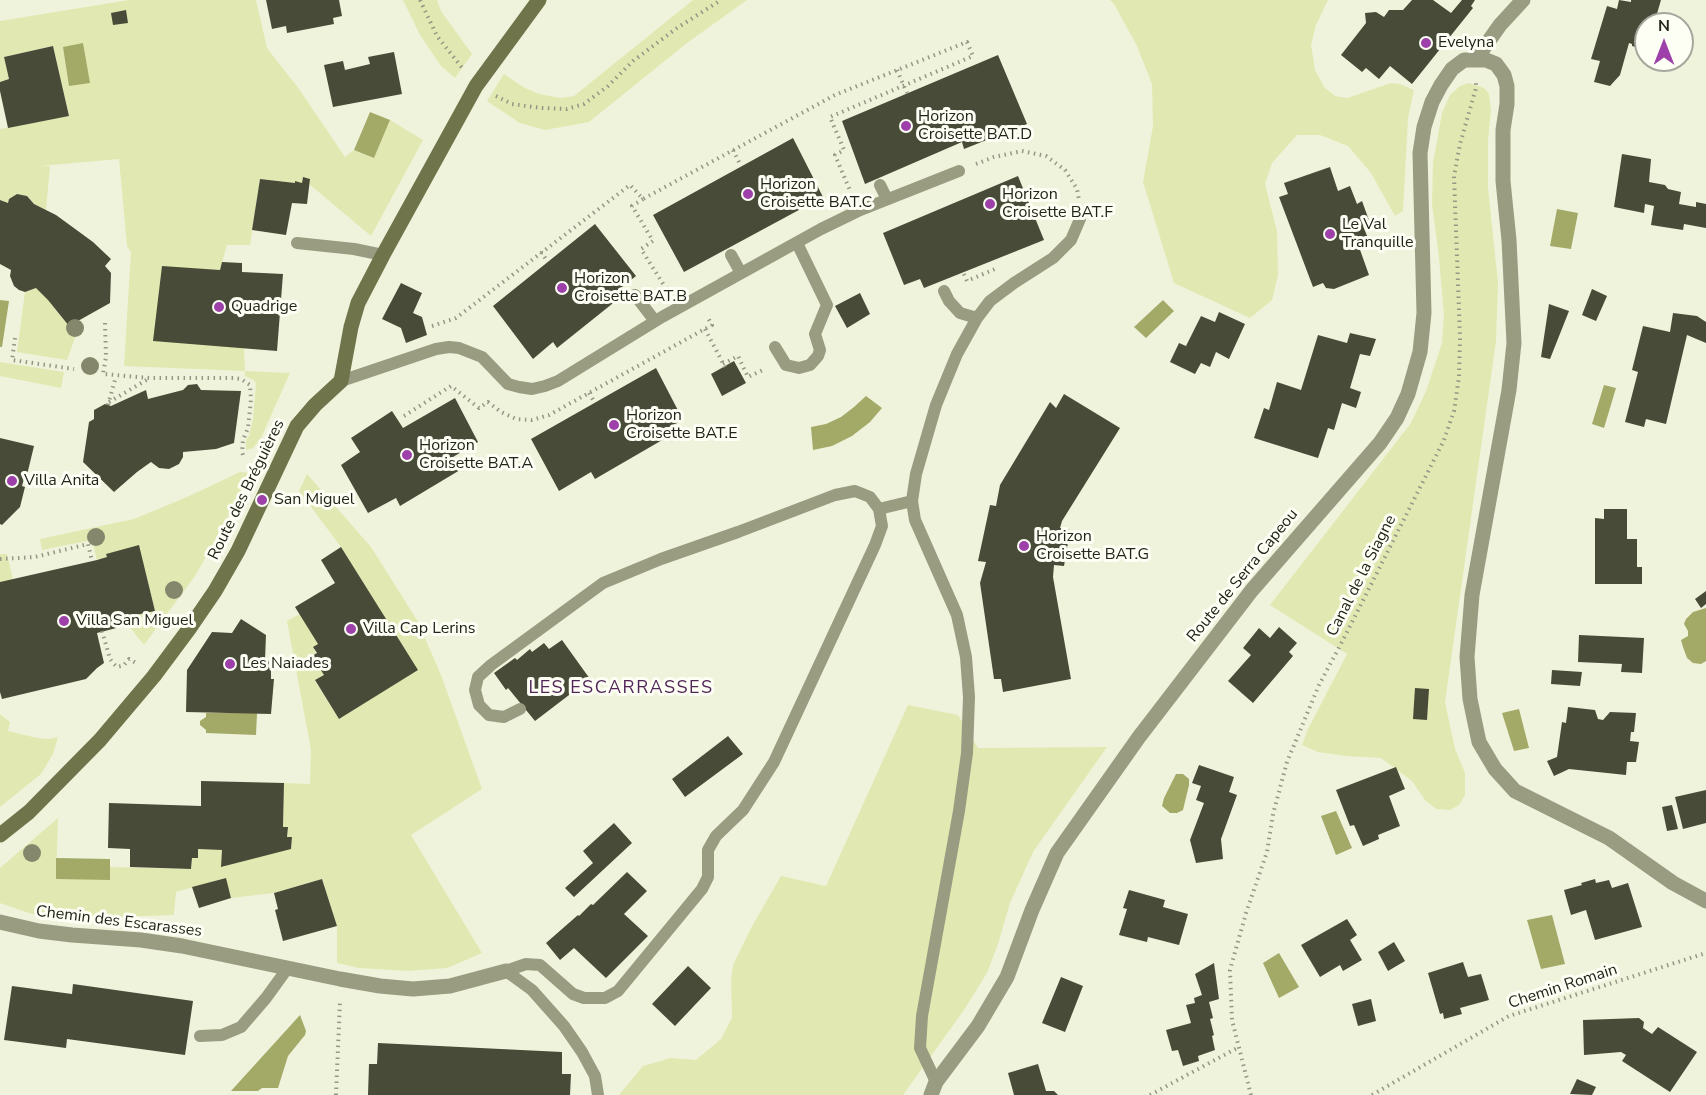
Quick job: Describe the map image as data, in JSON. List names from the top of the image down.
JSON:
{
  "streets": {
    "street": ["Route des Bréguières", "Route de Serra Capeou", "Chemin des Escarasses"],
    "path": ["Canal de la Siagne", "Chemin Romain"]
  },
  "crossings": [
    ["Route de Serra Capeou", "Canal de la Siagne"]
  ],
  "districts": ["LES ESCARRASSES"],
  "places": [
    "Evelyna",
    "Horizon Croisette BAT.D",
    "Horizon Croisette BAT.C",
    "Horizon Croisette BAT.F",
    "Le Val Tranquille",
    "Horizon Croisette BAT.B",
    "Quadrige",
    "Horizon Croisette BAT.E",
    "Horizon Croisette BAT.A",
    "Villa Anita",
    "San Miguel",
    "Horizon Croisette BAT.G",
    "Villa San Miguel",
    "Villa Cap Lerins",
    "Les Naiades"
  ],
  "north": "top"
}
